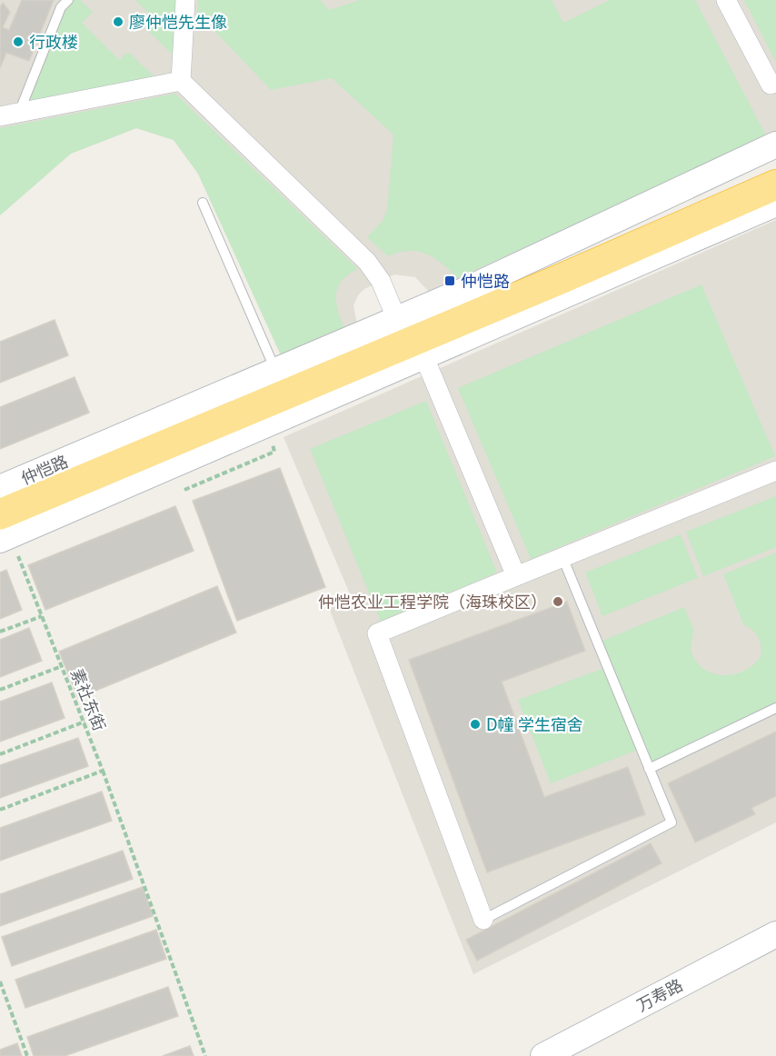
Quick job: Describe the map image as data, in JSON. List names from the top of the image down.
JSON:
{
  "streets": {
    "main road": ["仲恺路", "万寿路"],
    "path": ["素社东街"]
  },
  "places": {
    "other": [
      "廖仲恺先生像",
      "行政楼",
      "仲恺农业工程学院（海珠校区）",
      "D幢 学生宿舍"
    ],
    "transit": ["仲恺路"]
  }
}
